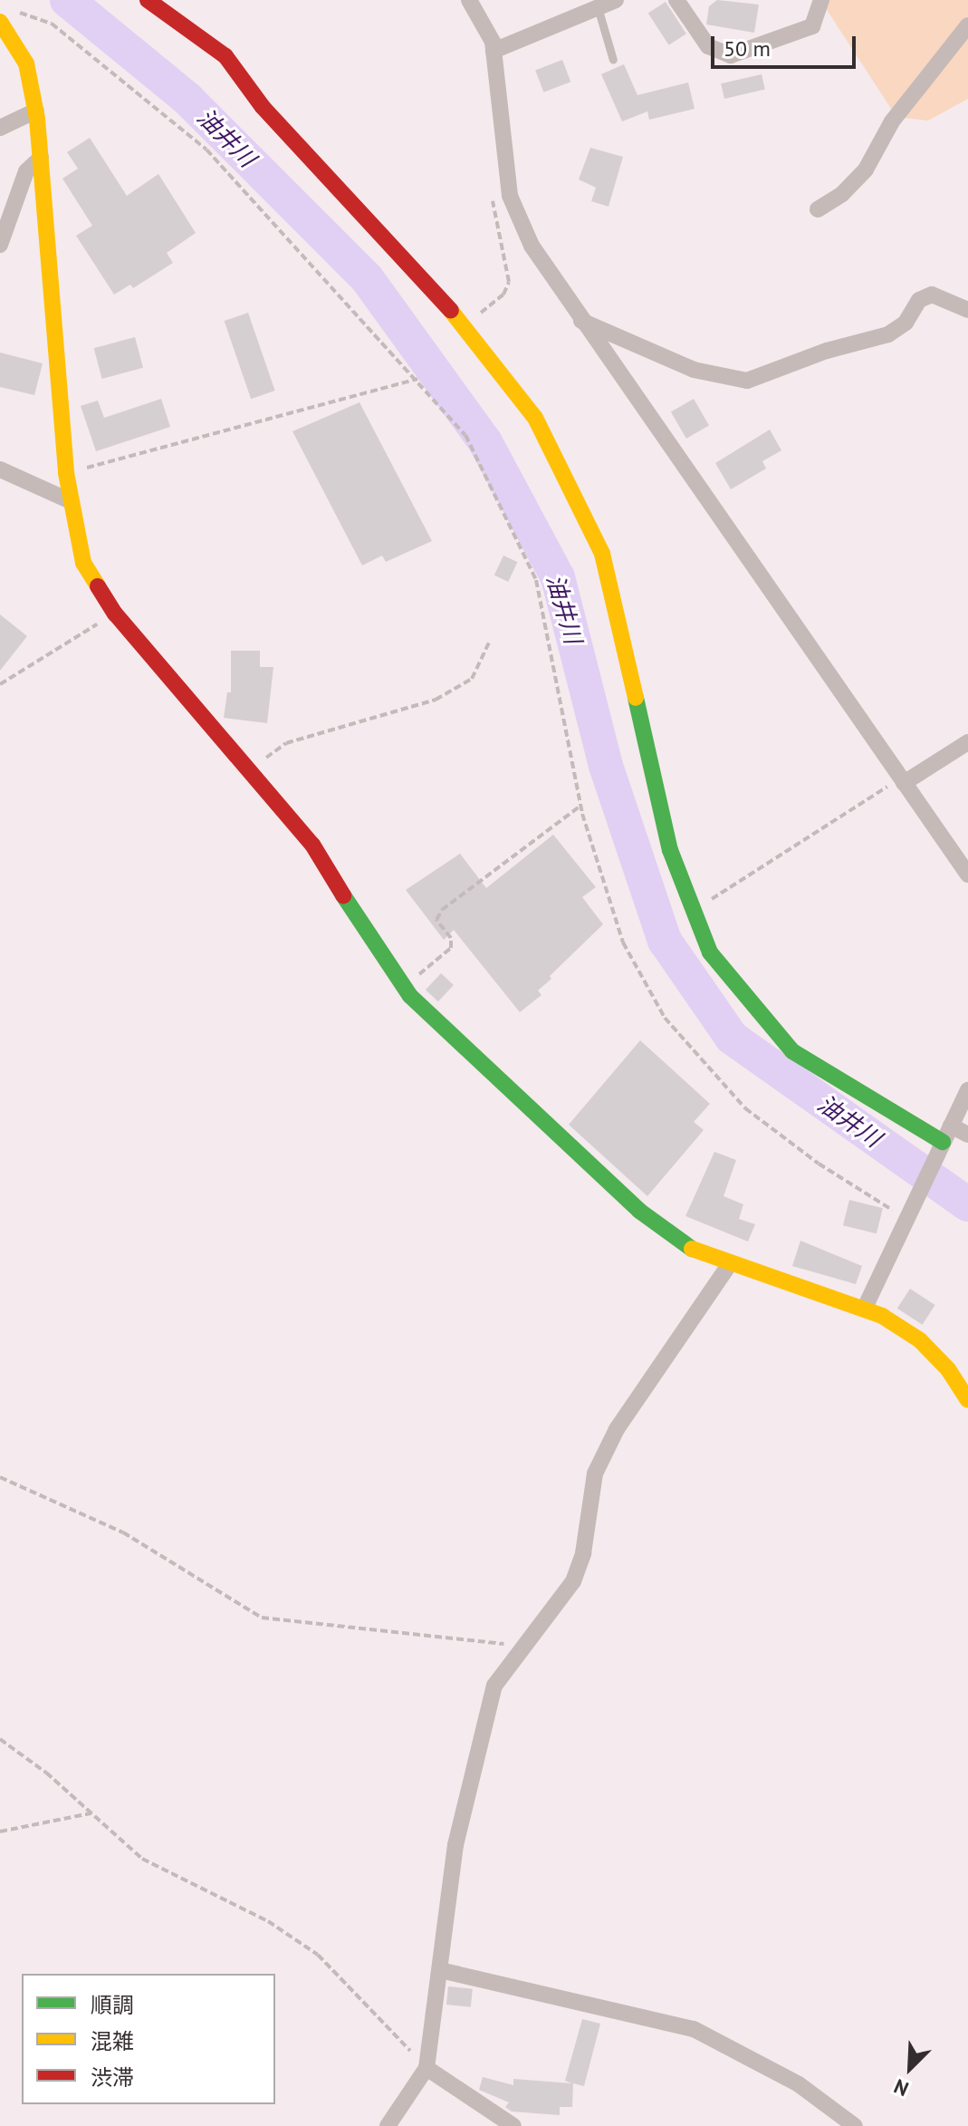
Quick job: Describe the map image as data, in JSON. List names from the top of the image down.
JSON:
{
  "water": ["油井川"],
  "legend": ["順調", "混雑", "渋滞"],
  "scale_bar": "50 m",
  "north": "bottom left"
}
